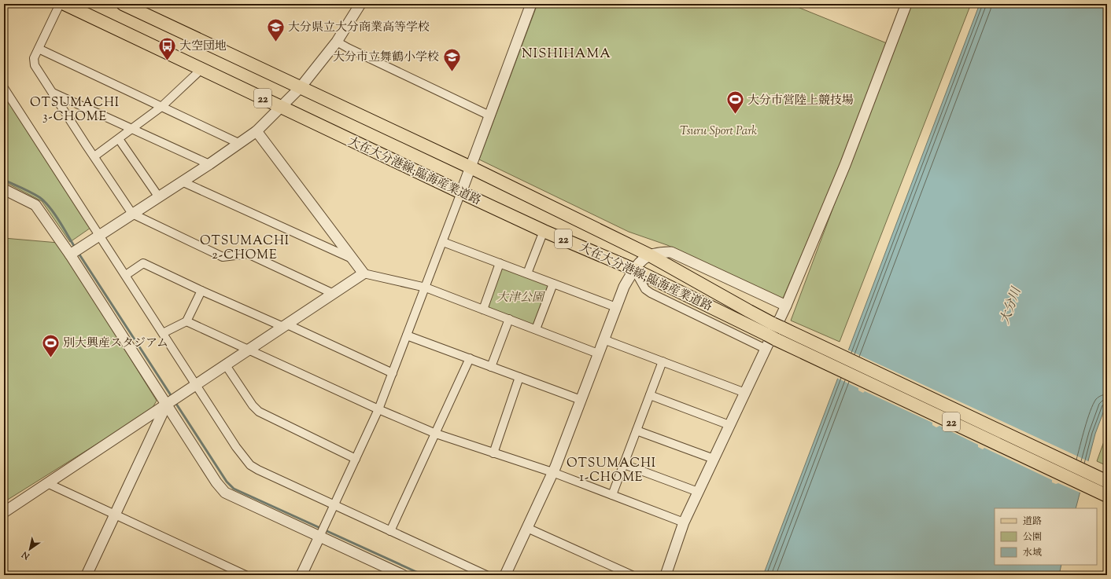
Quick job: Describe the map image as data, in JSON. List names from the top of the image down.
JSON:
{
  "streets": {
    "main road": ["22", "大在大分港線;臨海産業道路"]
  },
  "districts": [
    "NISHIHAMA",
    "OTSUMACHI 3-CHOME",
    "OTSUMACHI 2-CHOME",
    "OTSUMACHI 1-CHOME"
  ],
  "water": ["大分川"],
  "parks": ["Tsuru Sport Park", "大津公園"],
  "places": {
    "school or university": ["大分県立大分商業高等学校", "大分市立舞鶴小学校"],
    "bus stop": ["大空団地"],
    "sports": ["大分市営陸上競技場", "別大興産スタジアム"]
  },
  "legend": ["道路", "公園", "水域"],
  "north": "bottom left"
}
